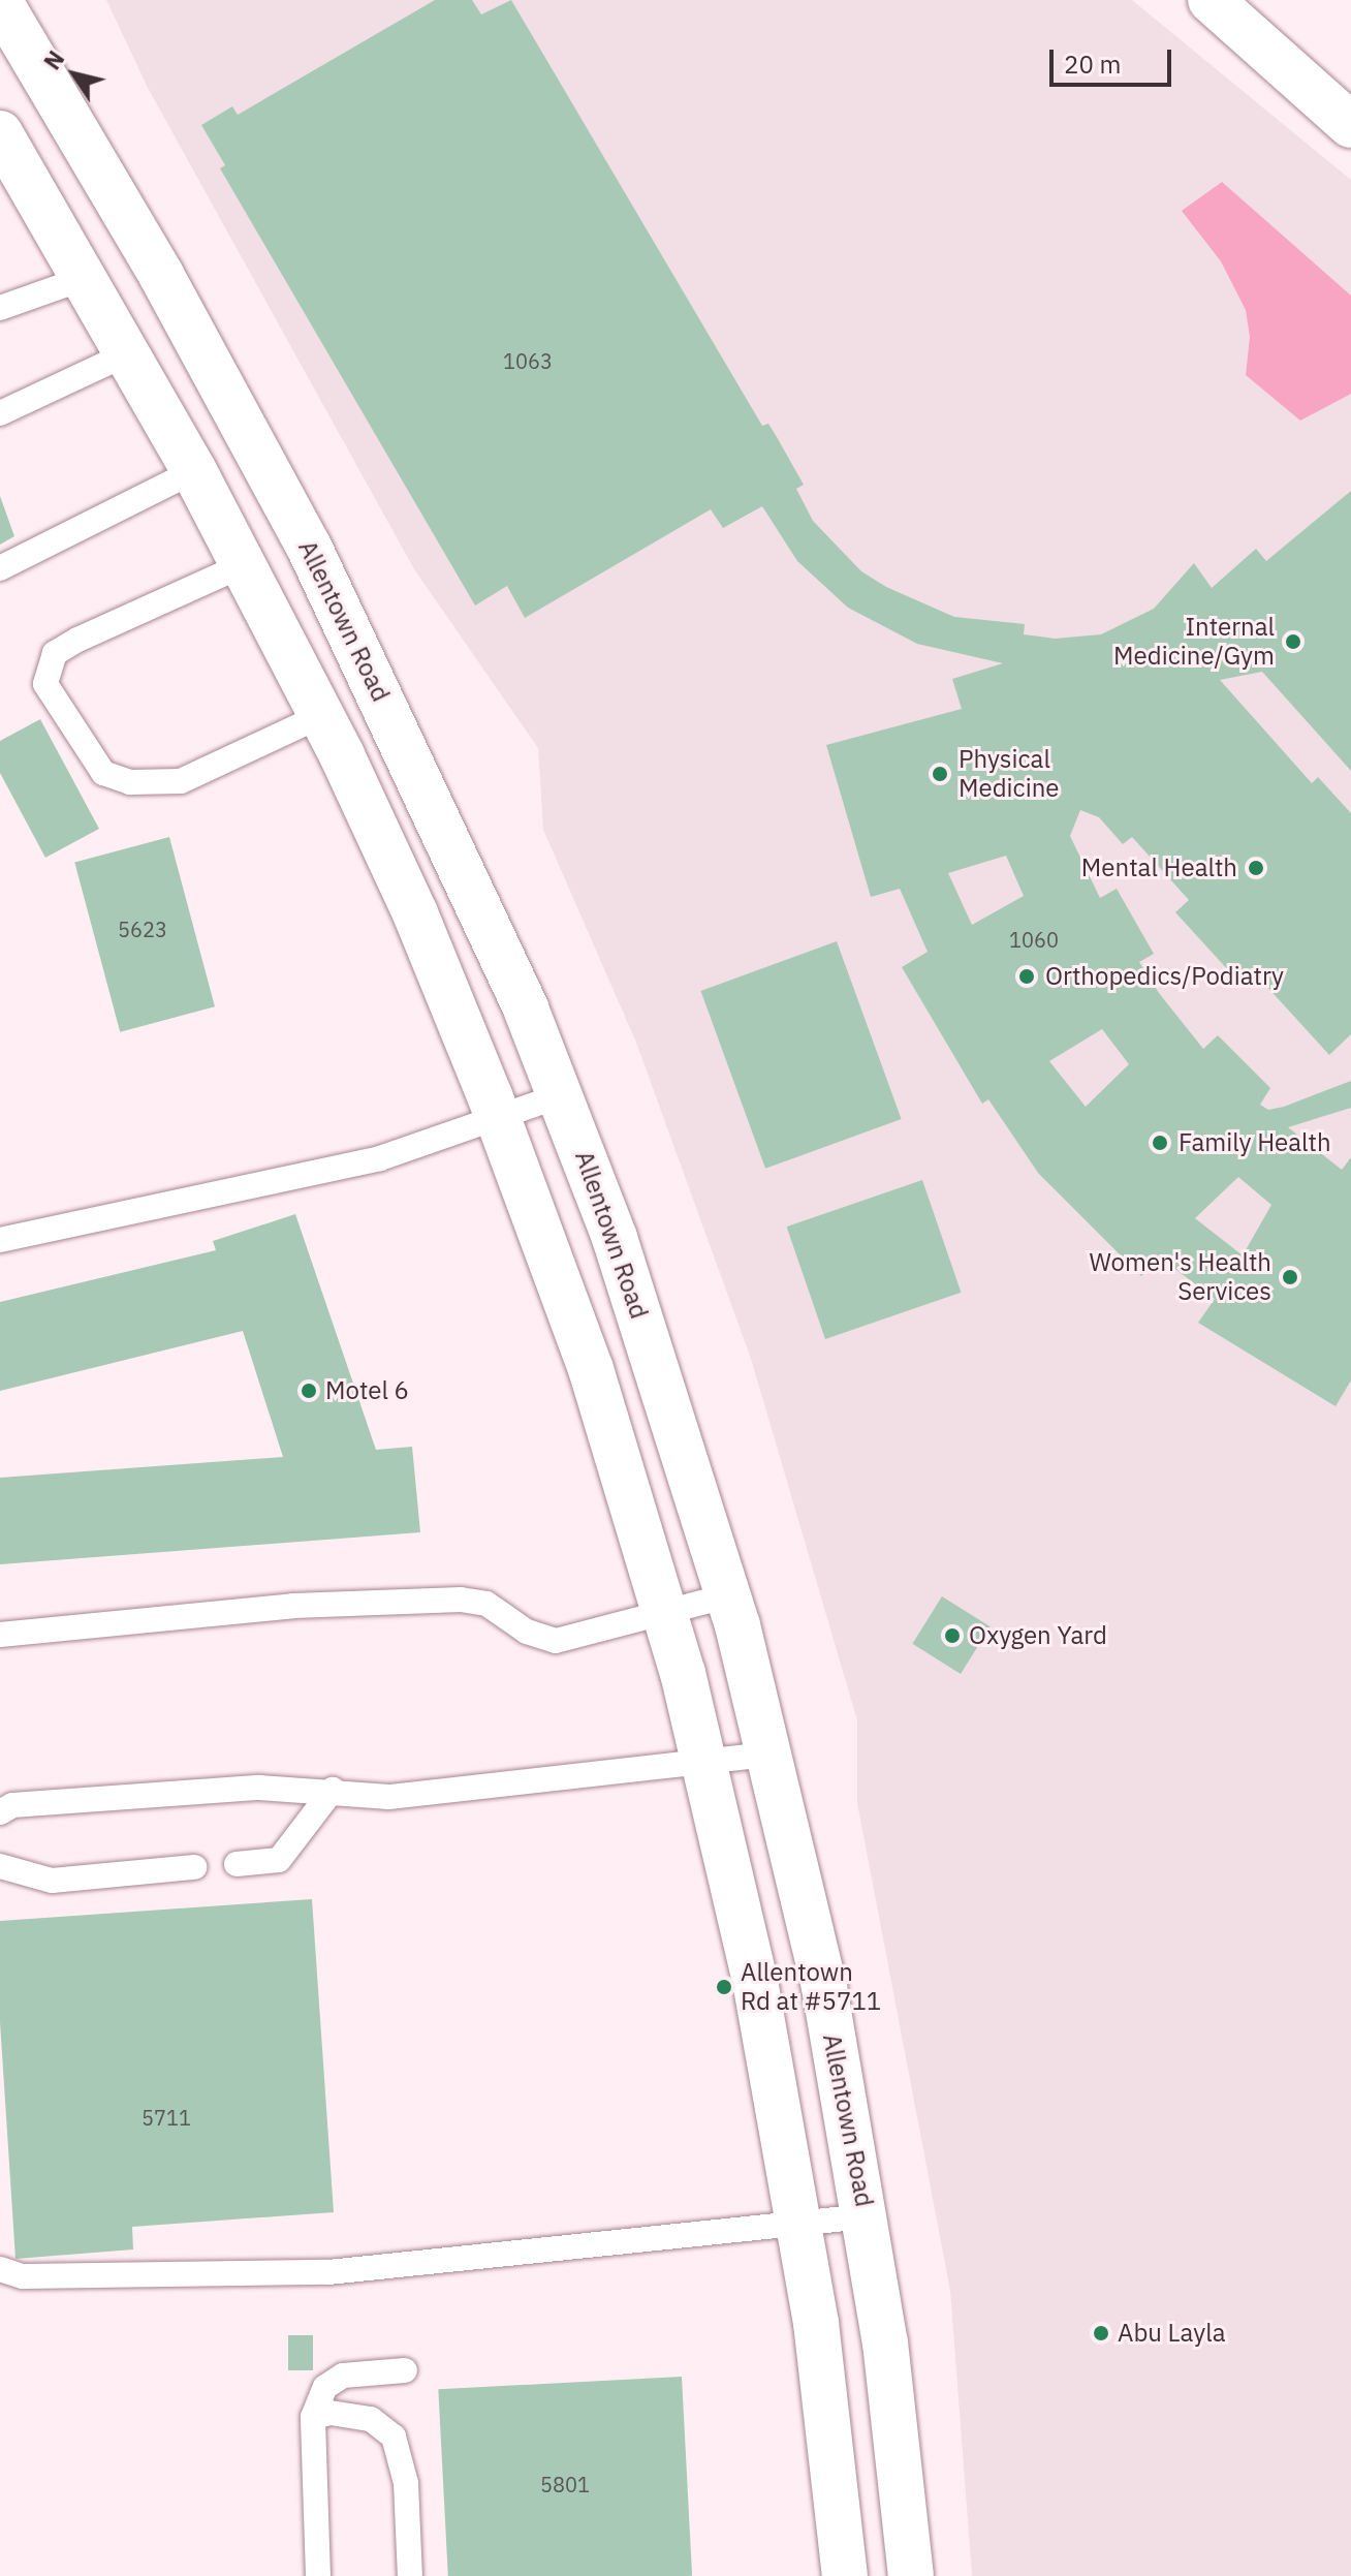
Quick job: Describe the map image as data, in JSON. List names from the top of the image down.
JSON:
{
  "streets": {
    "main road": ["Allentown Road"]
  },
  "places": [
    "Internal Medicine/Gym",
    "Physical Medicine",
    "Mental Health",
    "Orthopedics/Podiatry",
    "Family Health",
    "Women's Health Services",
    "Motel 6",
    "Oxygen Yard",
    "Allentown Rd at #5711",
    "Abu Layla"
  ],
  "house_numbers": [
    "1063",
    "5623",
    "1060",
    "5711",
    "5801"
  ],
  "scale_bar": "20 m",
  "north": "top left"
}
